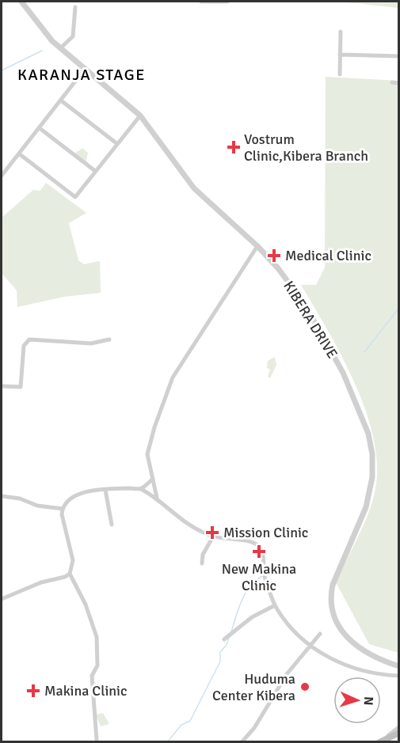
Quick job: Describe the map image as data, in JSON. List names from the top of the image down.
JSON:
{
  "streets": {
    "street": ["KIBERA DRIVE"]
  },
  "districts": ["KARANJA STAGE"],
  "places": {
    "health": [
      "Vostrum Clinic,Kibera Branch",
      "Medical Clinic",
      "Mission Clinic",
      "New Makina Clinic",
      "Makina Clinic"
    ],
    "other": ["Huduma Center Kibera"]
  },
  "north": "right"
}
